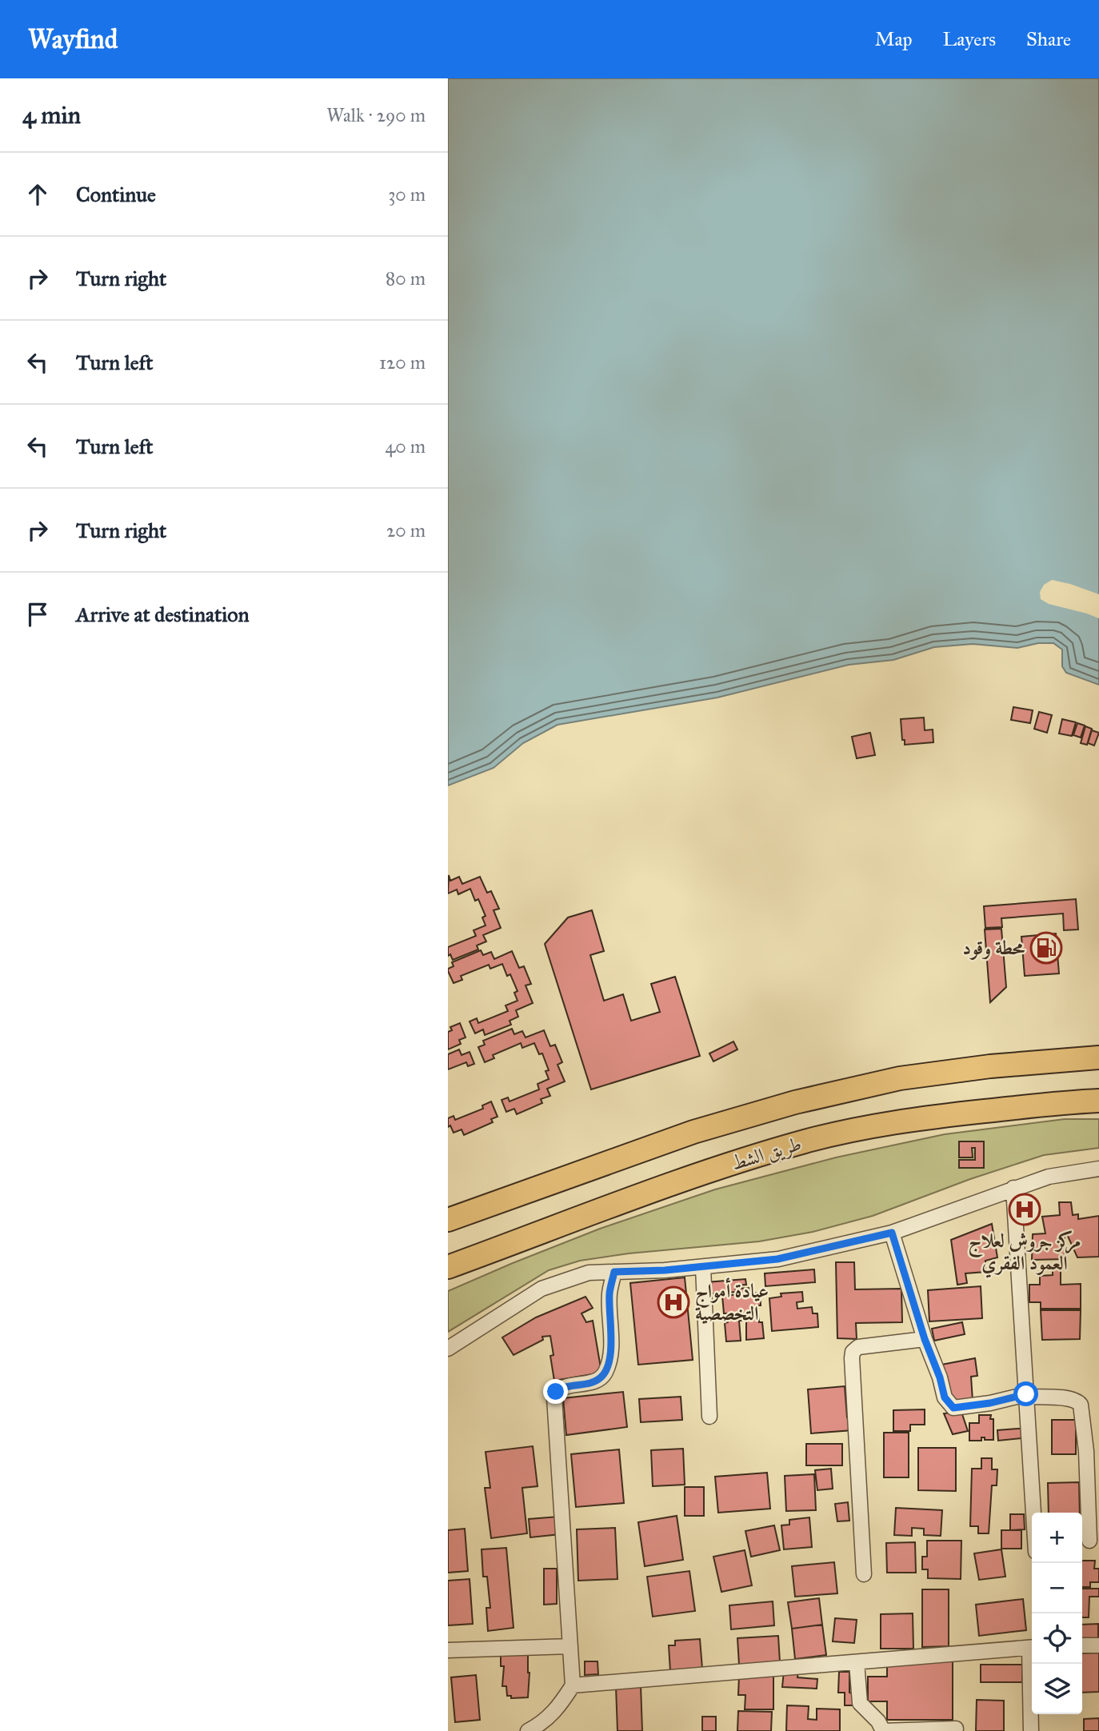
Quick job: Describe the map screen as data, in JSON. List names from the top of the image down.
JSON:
{
  "streets": {
    "highway": ["طريق الشط"]
  },
  "places": {
    "fuel station": ["محطة وقود"],
    "hospital": ["مركز جروش لعلاج العمود الفقري", "عيادة أمواج التخصصية"]
  },
  "page": {
    "header": "Wayfind",
    "nav": ["Map", "Layers", "Share"],
    "heading": ["4 min", "Walk · 290 m"],
    "list": [
      ["Continue", "30 m"],
      ["Turn right", "80 m"],
      ["Turn left", "120 m"],
      ["Turn left", "40 m"],
      ["Turn right", "20 m"],
      "Arrive at destination"
    ],
    "map_buttons": ["+", "−"]
  }
}
